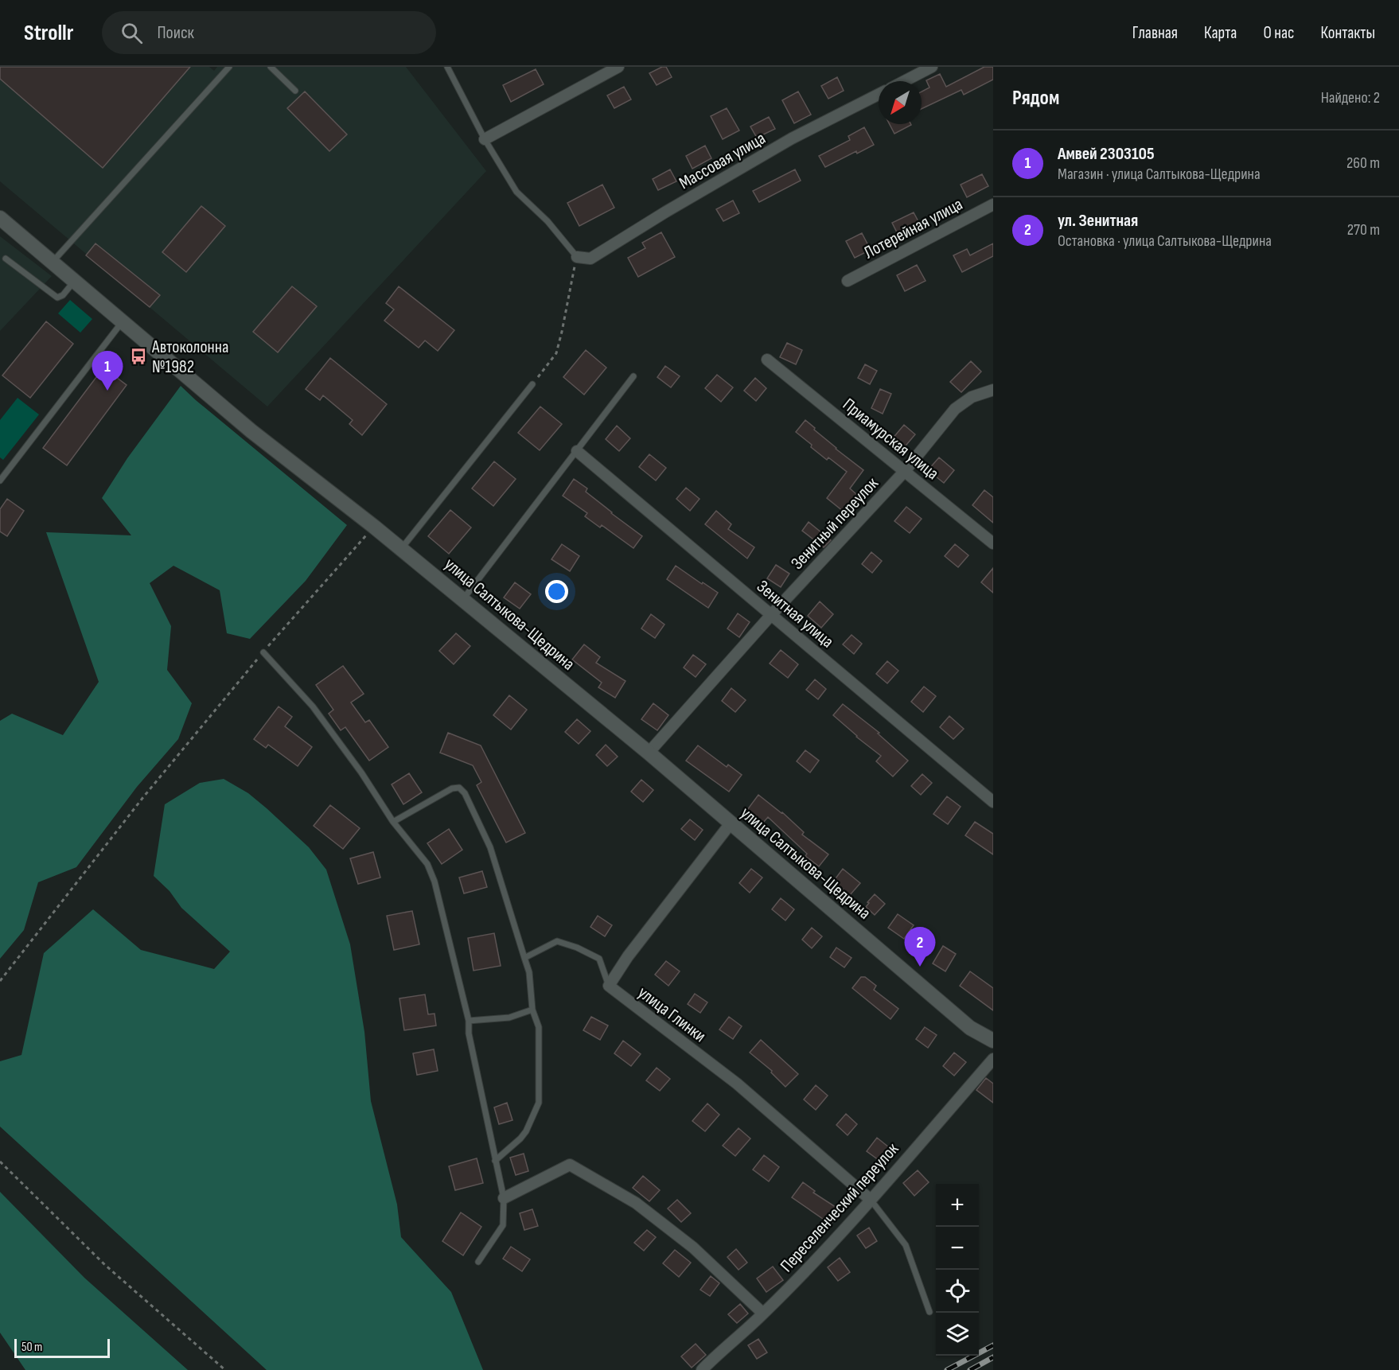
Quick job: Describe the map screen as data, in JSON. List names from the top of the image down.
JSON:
{
  "streets": {
    "street": [
      "Массовая улица",
      "Лотерейная улица",
      "Приамурская улица",
      "Зенитный переулок",
      "улица Салтыкова-Щедрина",
      "Зенитная улица",
      "улица Глинки",
      "Переселенческий переулок"
    ]
  },
  "crossings": [
    ["Приамурская улица", "Зенитный переулок"],
    ["Зенитный переулок", "улица Салтыкова-Щедрина"],
    ["Зенитный переулок", "Зенитная улица"],
    ["улица Глинки", "Переселенческий переулок"]
  ],
  "places": {
    "bus stop": ["Автоколонна №1982"]
  },
  "scale_bar": "50 m",
  "north": "bottom left",
  "page": {
    "header": "Strollr",
    "search": "Поиск",
    "nav": [
      "Главная",
      "Карта",
      "О нас",
      "Контакты"
    ],
    "heading": ["Рядом", "Найдено: 2"],
    "list": [
      {
        "mark": "1",
        "name": "Амвей 2303105",
        "note": "Магазин · улица Салтыкова-Щедрина",
        "value": "260 m"
      },
      {
        "mark": "2",
        "name": "ул. Зенитная",
        "note": "Остановка · улица Салтыкова-Щедрина",
        "value": "270 m"
      }
    ],
    "pins": ["1", "2"],
    "map_buttons": ["+", "−"],
    "scale": "50 m"
  }
}
